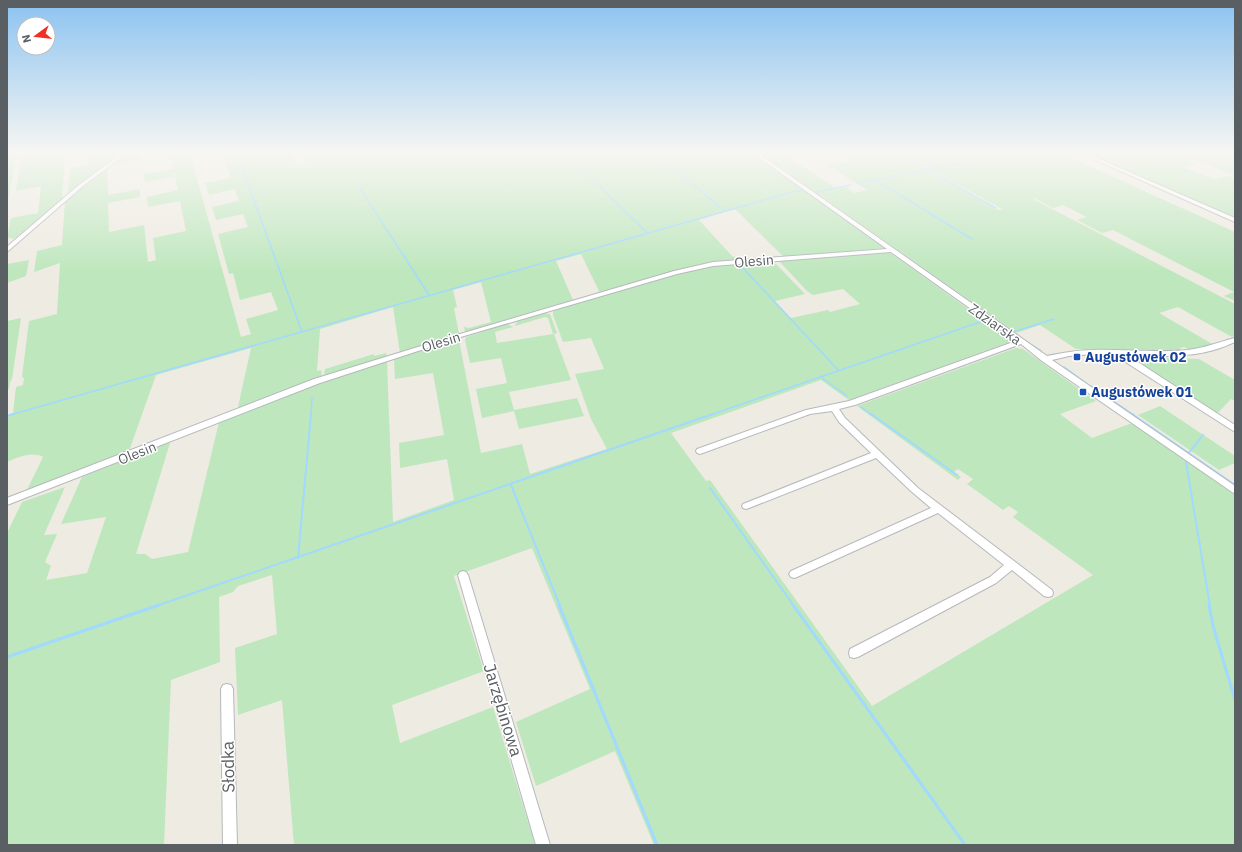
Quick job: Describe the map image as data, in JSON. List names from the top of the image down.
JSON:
{
  "streets": {
    "street": [
      "Olesin",
      "Zdziarska",
      "Jarzębinowa",
      "Słodka"
    ]
  },
  "crossings": [
    ["Olesin", "Zdziarska"]
  ],
  "places": {
    "transit": ["Augustówek 02", "Augustówek 01"]
  },
  "north": "left"
}
